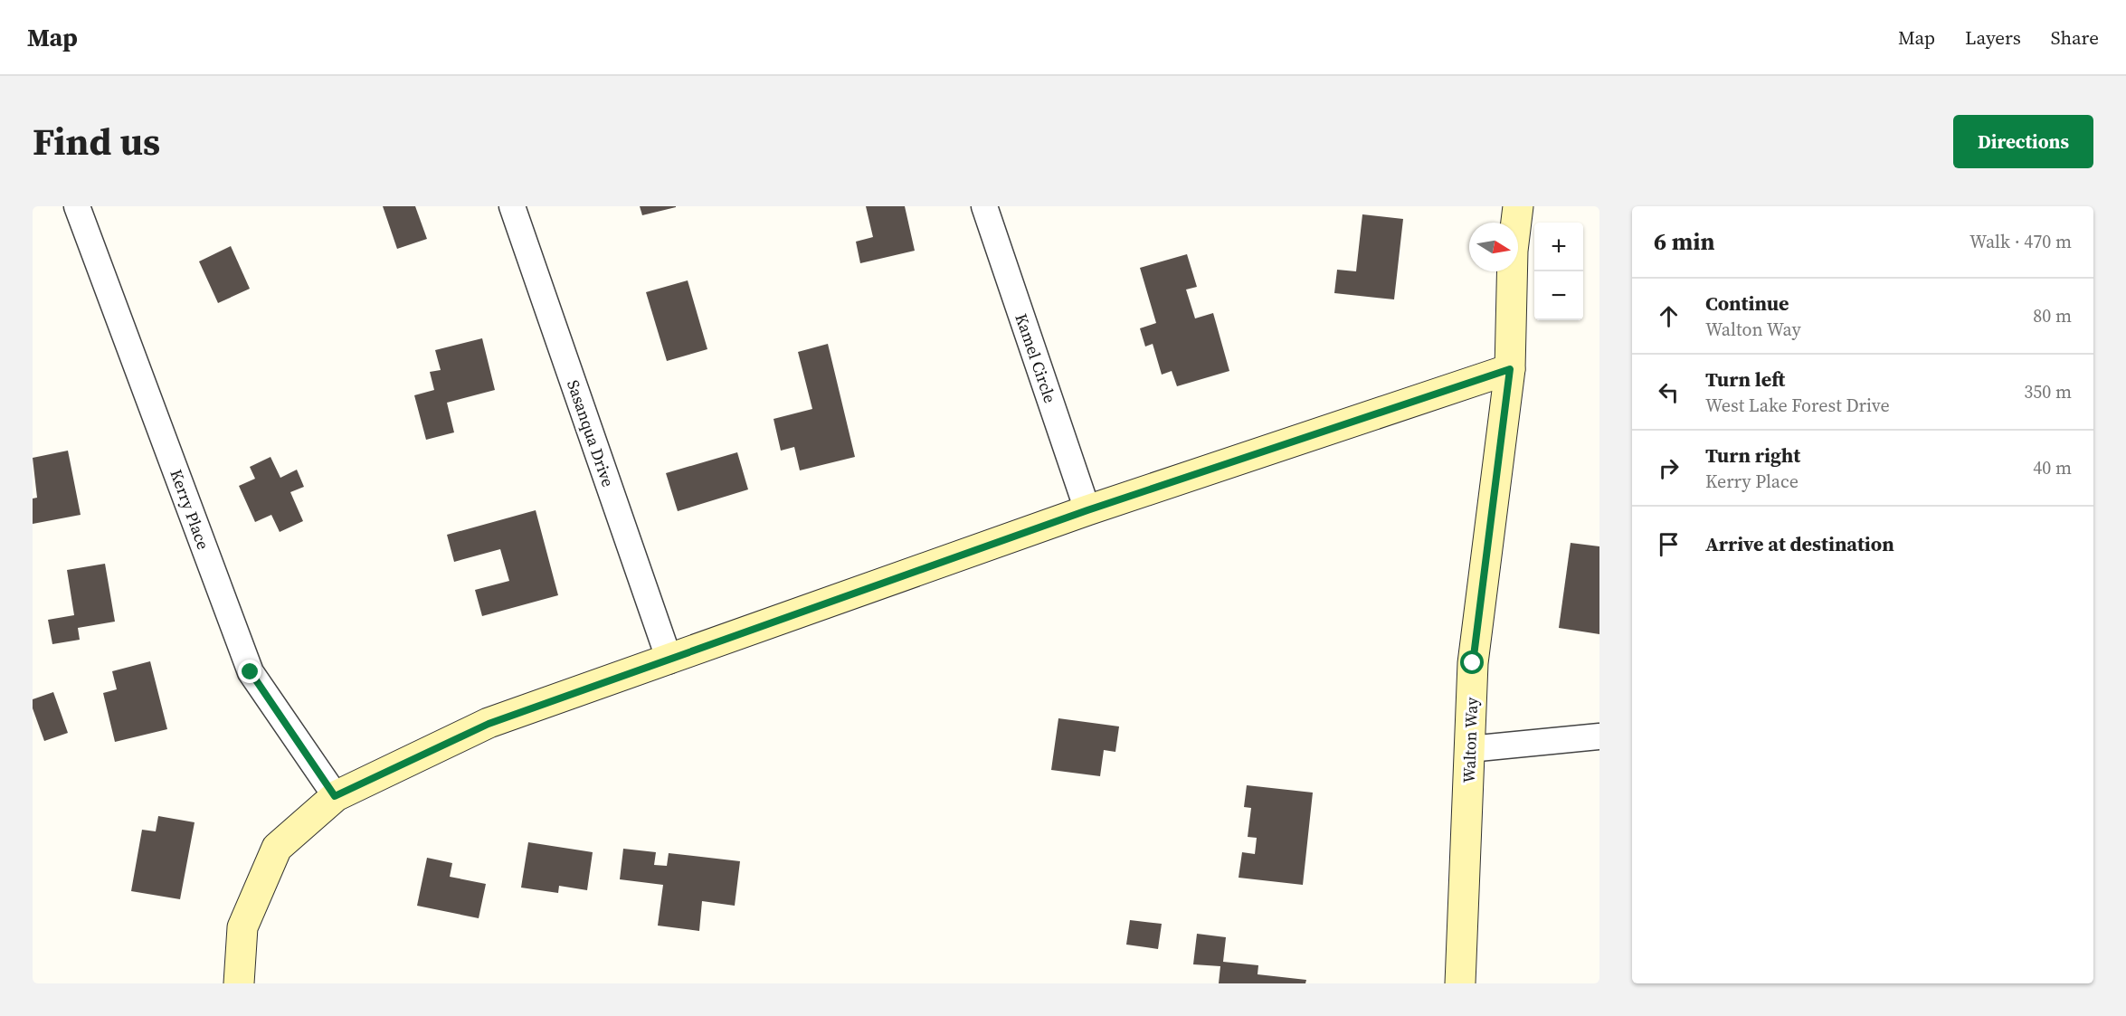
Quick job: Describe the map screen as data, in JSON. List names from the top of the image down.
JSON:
{
  "streets": {
    "street": [
      "Kamel Circle",
      "Sasanqua Drive",
      "Kerry Place",
      "Walton Way"
    ]
  },
  "north": "right",
  "page": {
    "header": "Map",
    "nav": ["Map", "Layers", "Share"],
    "title": "Find us",
    "buttons": "Directions",
    "heading": ["6 min", "Walk · 470 m"],
    "map_buttons": ["+", "−"],
    "list": [
      ["Continue", "Walton Way", "80 m"],
      ["Turn left", "West Lake Forest Drive", "350 m"],
      ["Turn right", "Kerry Place", "40 m"],
      "Arrive at destination"
    ]
  }
}
